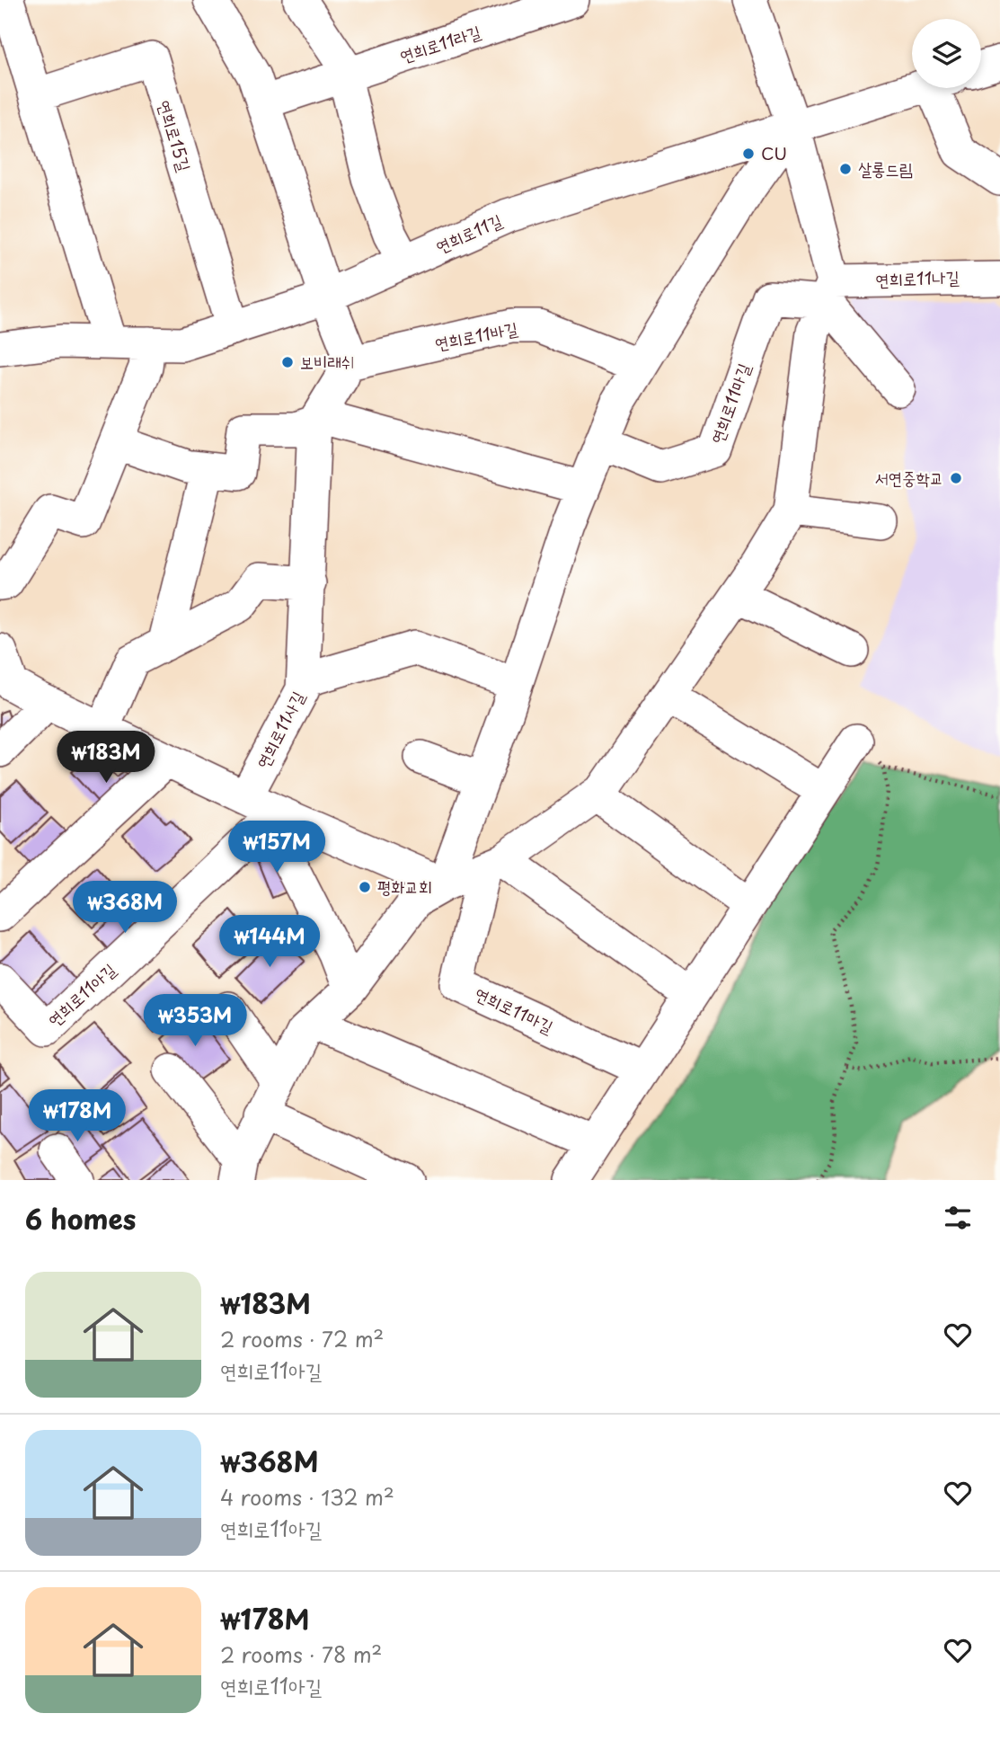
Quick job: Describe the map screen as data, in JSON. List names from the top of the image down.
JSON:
{
  "streets": {
    "street": [
      "연희로11라길",
      "연희로15길",
      "연희로11길",
      "연희로11나길",
      "연희로11바길",
      "연희로11마길",
      "연희로11사길",
      "연희로11아길"
    ]
  },
  "crossings": [
    ["연희로15길", "연희로11길"],
    ["연희로11나길", "연희로11마길"],
    ["연희로11바길", "연희로11사길"],
    ["연희로11사길", "연희로11아길"]
  ],
  "places": [
    "CU",
    "살롱드림",
    "보비래쉬",
    "서연중학교",
    "평화교회"
  ],
  "page": {
    "price": [
      "₩183M",
      "₩157M",
      "₩368M",
      "₩144M",
      "₩353M",
      "₩178M"
    ],
    "heading": "6 homes",
    "list": [
      {
        "name": "₩183M",
        "note": "2 rooms · 72 m² · 연희로11아길"
      },
      {
        "name": "₩368M",
        "note": "4 rooms · 132 m² · 연희로11아길"
      },
      {
        "name": "₩178M",
        "note": "2 rooms · 78 m² · 연희로11아길"
      }
    ]
  }
}
